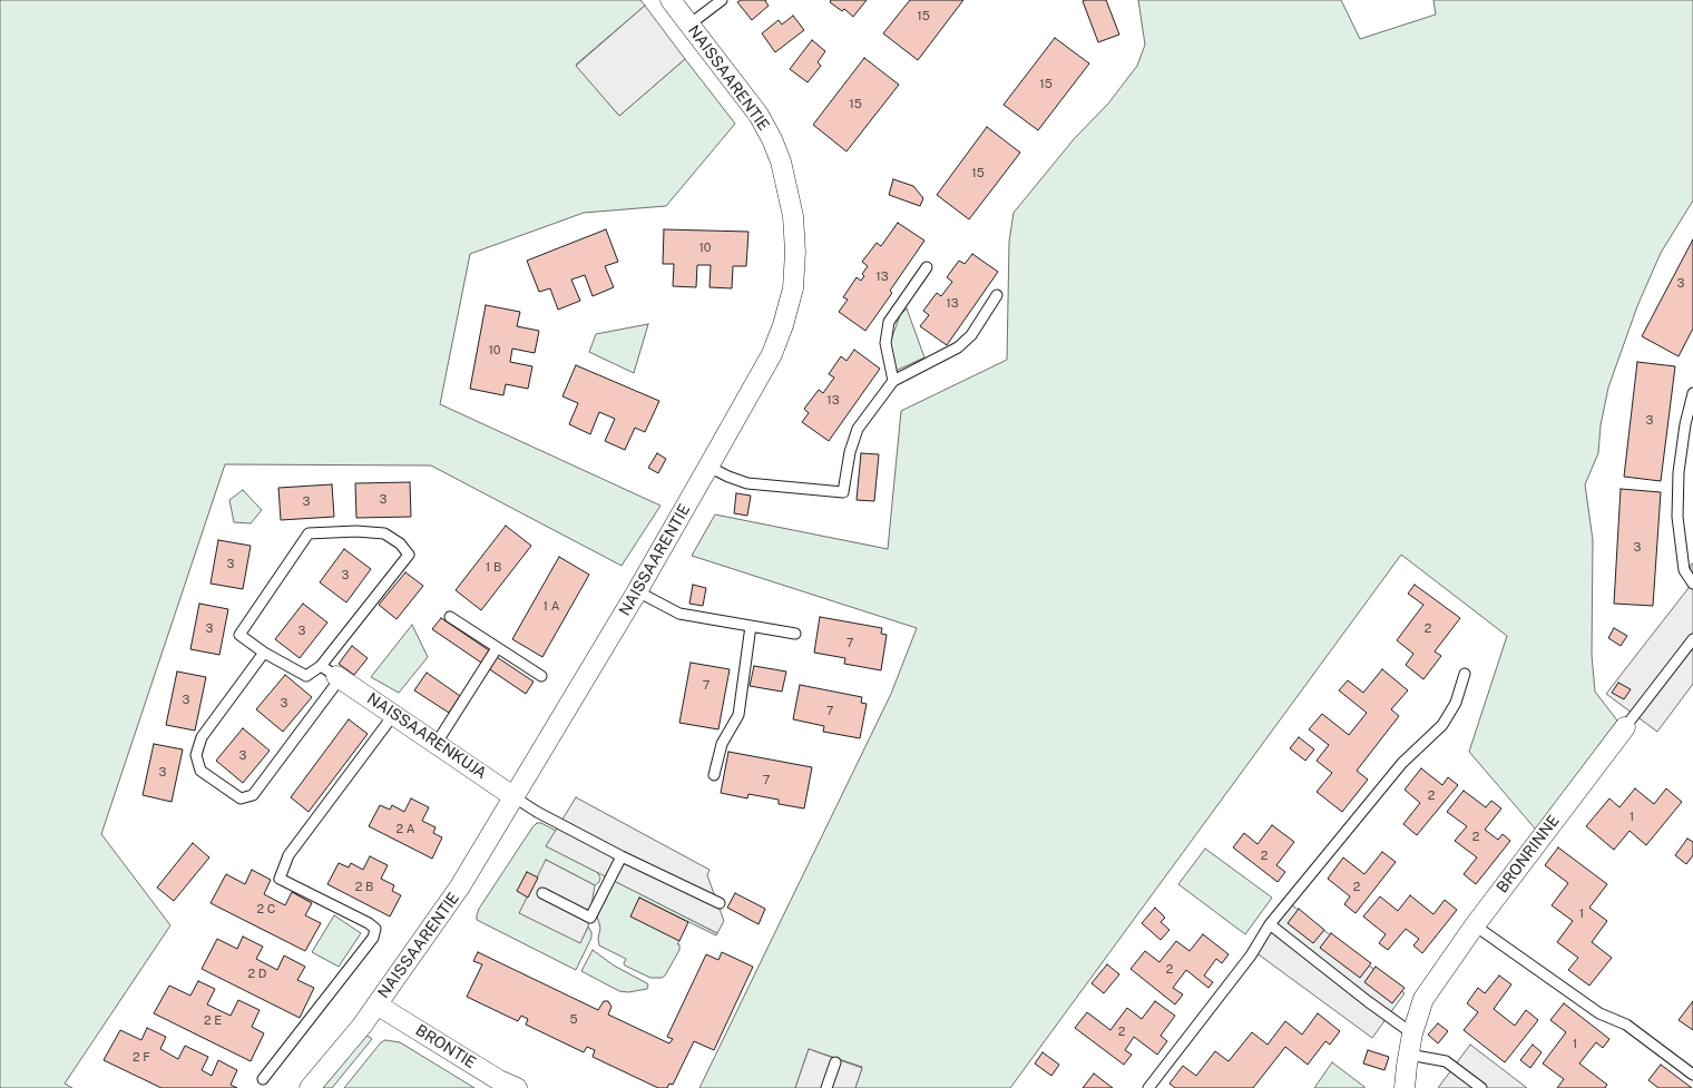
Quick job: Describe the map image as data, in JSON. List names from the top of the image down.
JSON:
{
  "streets": {
    "street": [
      "NAISSAARENTIE",
      "NAISSAARENKUJA",
      "BRONRINNE",
      "BRONTIE"
    ]
  },
  "crossings": [
    ["NAISSAARENTIE", "NAISSAARENKUJA"],
    ["NAISSAARENTIE", "BRONTIE"]
  ],
  "house_numbers": [
    "15",
    "15",
    "15",
    "15",
    "10",
    "13",
    "3",
    "13",
    "10",
    "13",
    "3",
    "3",
    "3",
    "3",
    "3",
    "1 B",
    "3",
    "1 A",
    "3",
    "2",
    "3",
    "7",
    "7",
    "3",
    "3",
    "7",
    "3",
    "3",
    "7",
    "2",
    "1",
    "2 A",
    "2",
    "2",
    "2 B",
    "2",
    "2 C",
    "1",
    "2",
    "2 D",
    "5",
    "2 E",
    "2",
    "1",
    "2 F"
  ]
}
